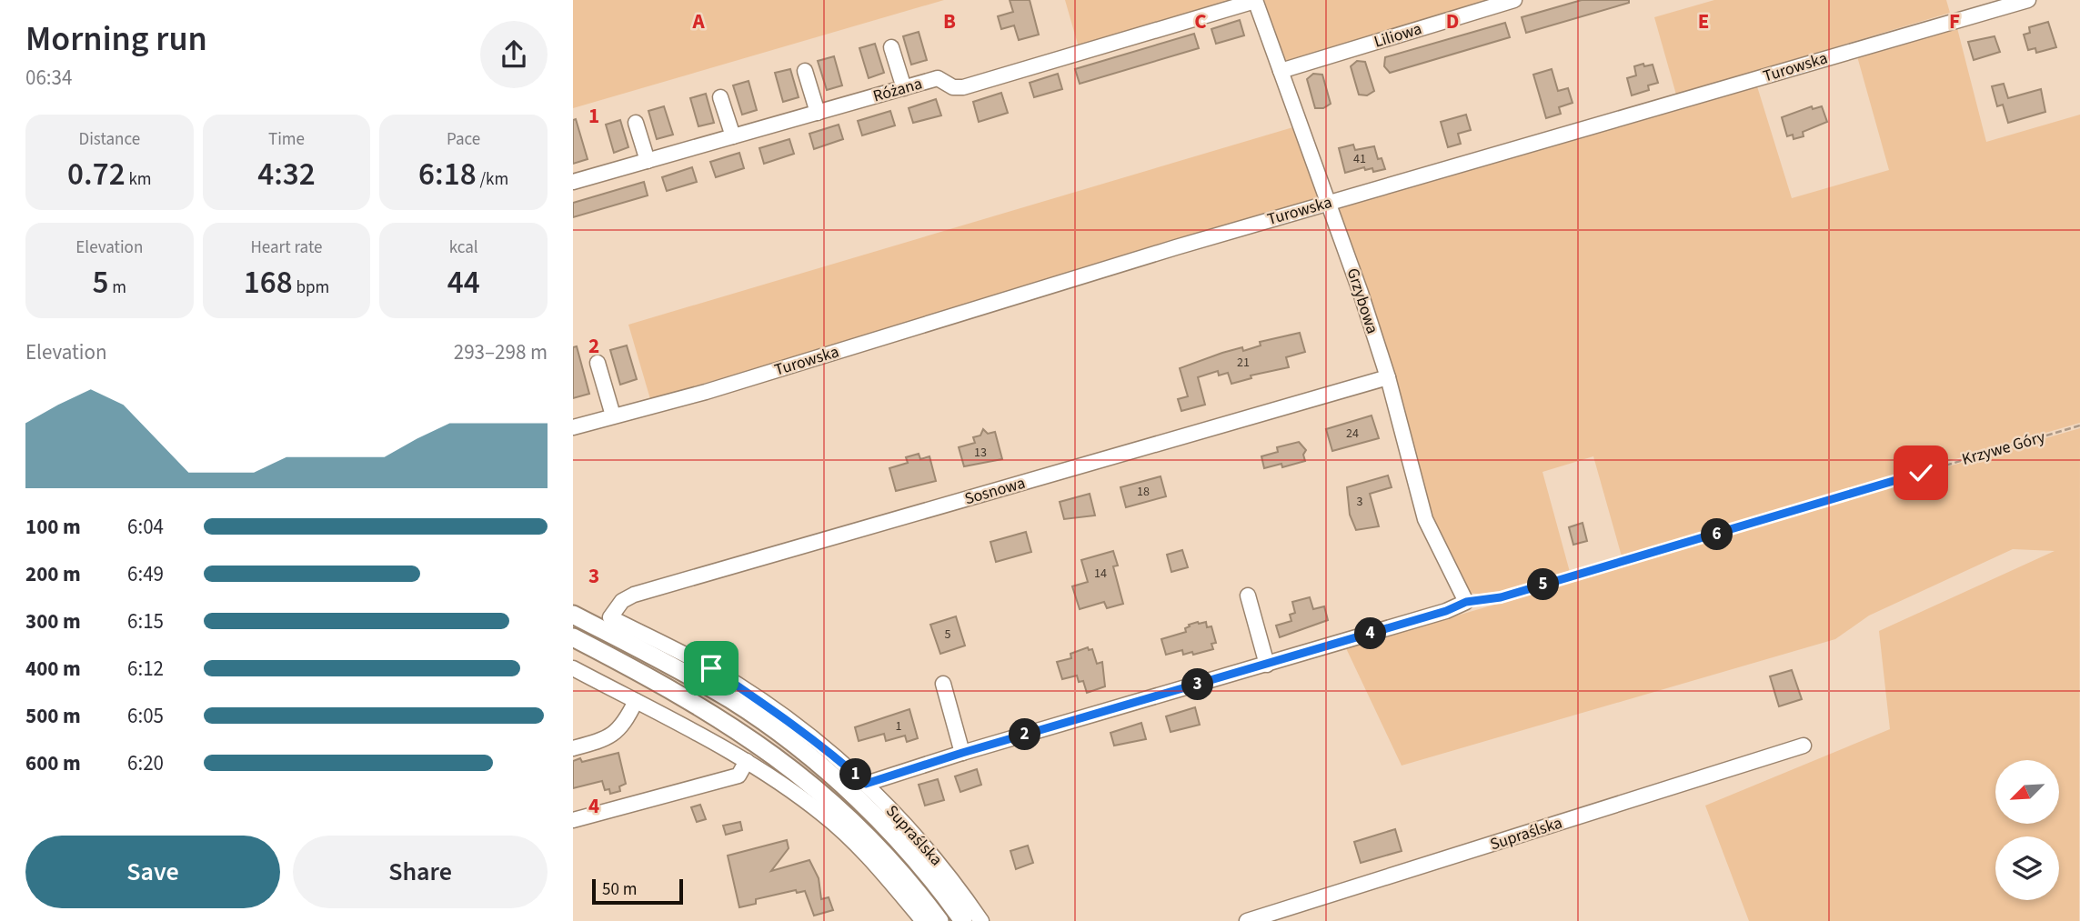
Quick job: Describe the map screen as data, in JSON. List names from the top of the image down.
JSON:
{
  "streets": {
    "street": [
      "Liliowa",
      "Turowska",
      "Różana",
      "Grzybowa",
      "Sosnowa",
      "Supraślska"
    ],
    "path": ["Krzywe Góry"]
  },
  "crossings": [
    ["Liliowa", "Grzybowa"],
    ["Turowska", "Grzybowa"],
    ["Różana", "Grzybowa"],
    ["Grzybowa", "Krzywe Góry"],
    ["Grzybowa", "Sosnowa"],
    ["Sosnowa", "Supraślska"]
  ],
  "house_numbers": [
    "41",
    "21",
    "24",
    "13",
    "18",
    "3",
    "14",
    "5",
    "1"
  ],
  "scale_bar": "50 m",
  "north": "bottom left",
  "page": {
    "heading": ["Morning run", "06:34"],
    "stats": [
      ["Distance", "0.72 km"],
      ["Time", "4:32"],
      ["Pace", "6:18 /km"],
      ["Elevation", "5 m"],
      ["Heart rate", "168 bpm"],
      ["kcal", "44"]
    ],
    "chart": ["Elevation", "293–298 m"],
    "list": [
      {
        "name": "100 m",
        "note": "6:04"
      },
      {
        "name": "200 m",
        "note": "6:49"
      },
      {
        "name": "300 m",
        "note": "6:15"
      },
      {
        "name": "400 m",
        "note": "6:12"
      },
      {
        "name": "500 m",
        "note": "6:05"
      },
      {
        "name": "600 m",
        "note": "6:20"
      }
    ],
    "pins": [
      "6",
      "5",
      "4",
      "3",
      "2",
      "1"
    ],
    "buttons": ["Save", "Share"],
    "scale": "50 m"
  },
  "grid": {
    "columns": [
      "A",
      "B",
      "C",
      "D",
      "E",
      "F"
    ],
    "rows": [
      "1",
      "2",
      "3",
      "4"
    ]
  }
}
